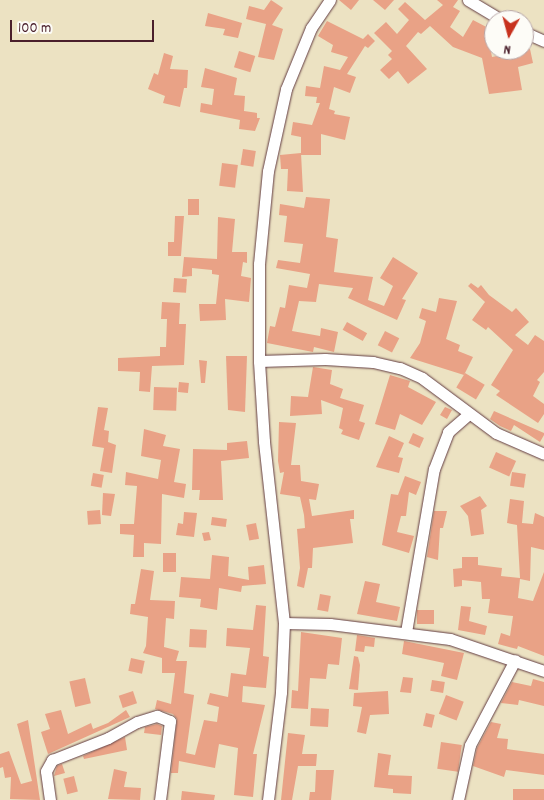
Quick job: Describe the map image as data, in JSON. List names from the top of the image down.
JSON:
{
  "scale_bar": "100 m",
  "north": "bottom"
}
